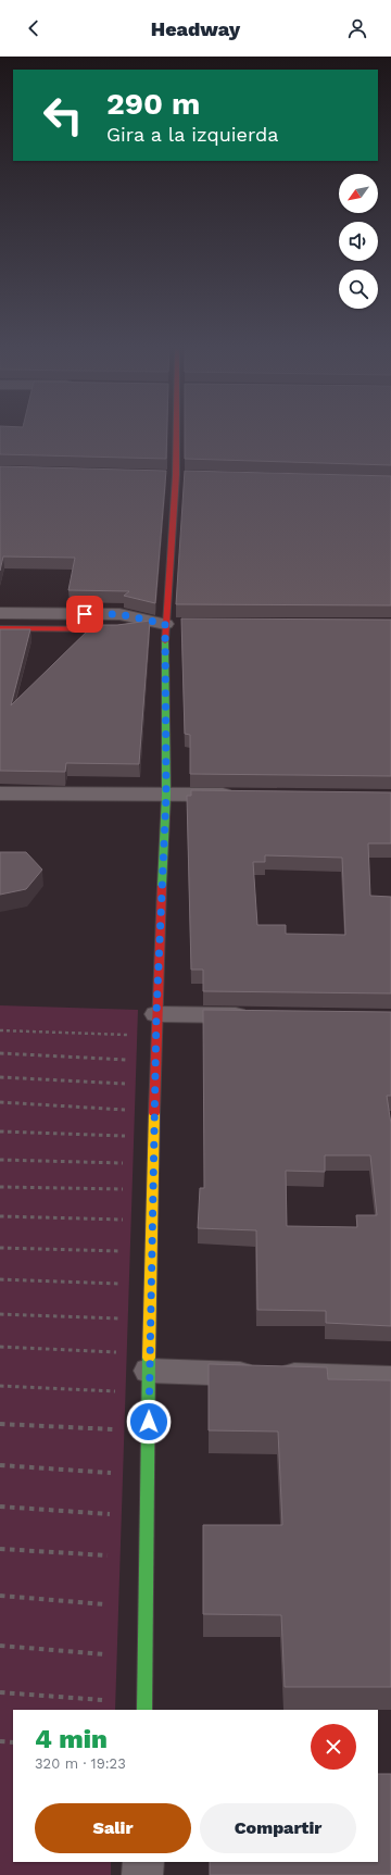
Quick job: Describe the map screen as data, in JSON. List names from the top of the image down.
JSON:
{
  "north": "bottom left",
  "page": {
    "header": "Headway",
    "turn": ["290 m", "Gira a la izquierda"],
    "heading": ["4 min", "320 m · 19:23"],
    "buttons": ["Salir", "Compartir"]
  }
}
